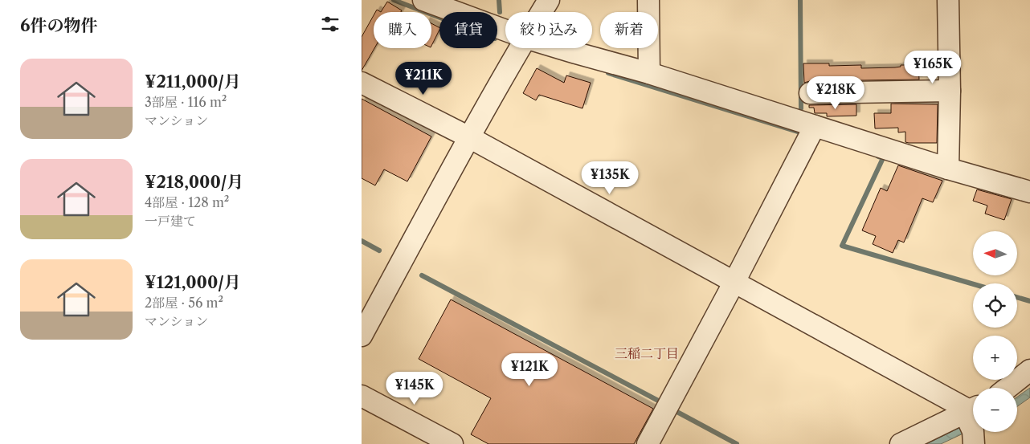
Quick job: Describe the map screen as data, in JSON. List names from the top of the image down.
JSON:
{
  "districts": ["三稲二丁目"],
  "north": "left",
  "page": {
    "heading": "6件の物件",
    "chip": [
      "購入",
      "賃貸",
      "絞り込み",
      "新着"
    ],
    "list": [
      {
        "name": "¥211,000/月",
        "note": "3部屋 · 116 m² · マンション"
      },
      {
        "name": "¥218,000/月",
        "note": "4部屋 · 128 m² · 一戸建て"
      },
      {
        "name": "¥121,000/月",
        "note": "2部屋 · 56 m² · マンション"
      }
    ],
    "price": [
      "¥165K",
      "¥211K",
      "¥218K",
      "¥135K",
      "¥121K",
      "¥145K"
    ],
    "map_buttons": ["+", "−"]
  }
}
